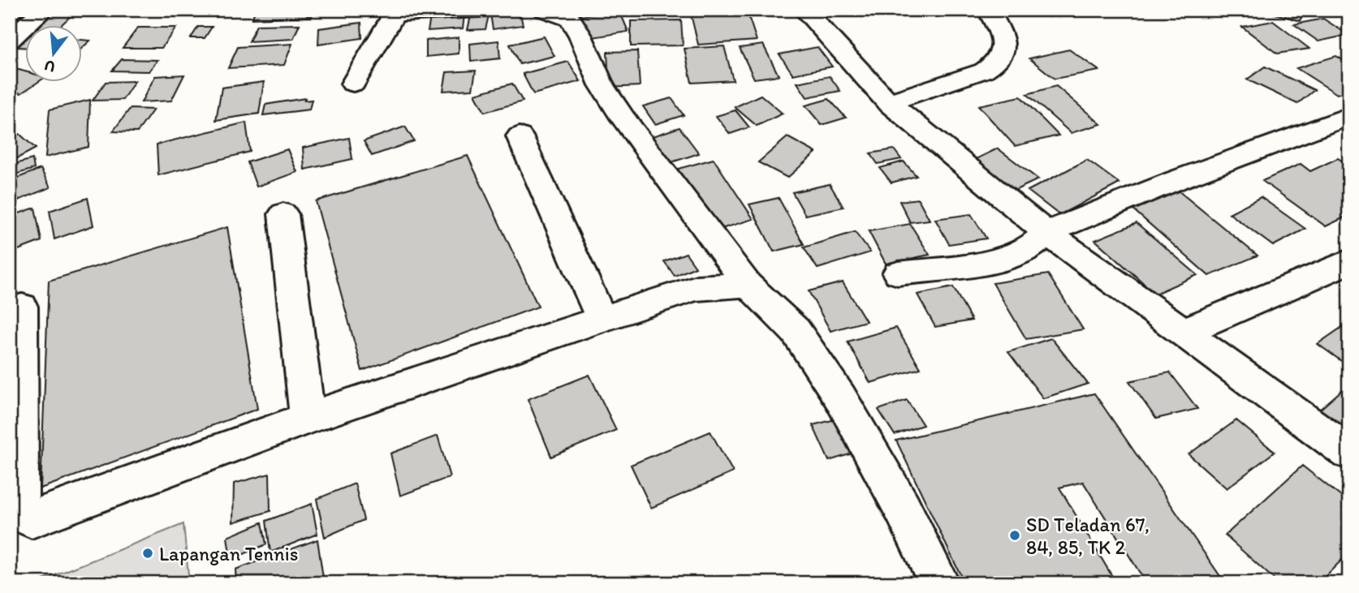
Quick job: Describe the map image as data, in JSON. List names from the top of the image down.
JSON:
{
  "places": ["SD Teladan 67, 84, 85, TK 2", "Lapangan Tennis"],
  "north": "bottom"
}
